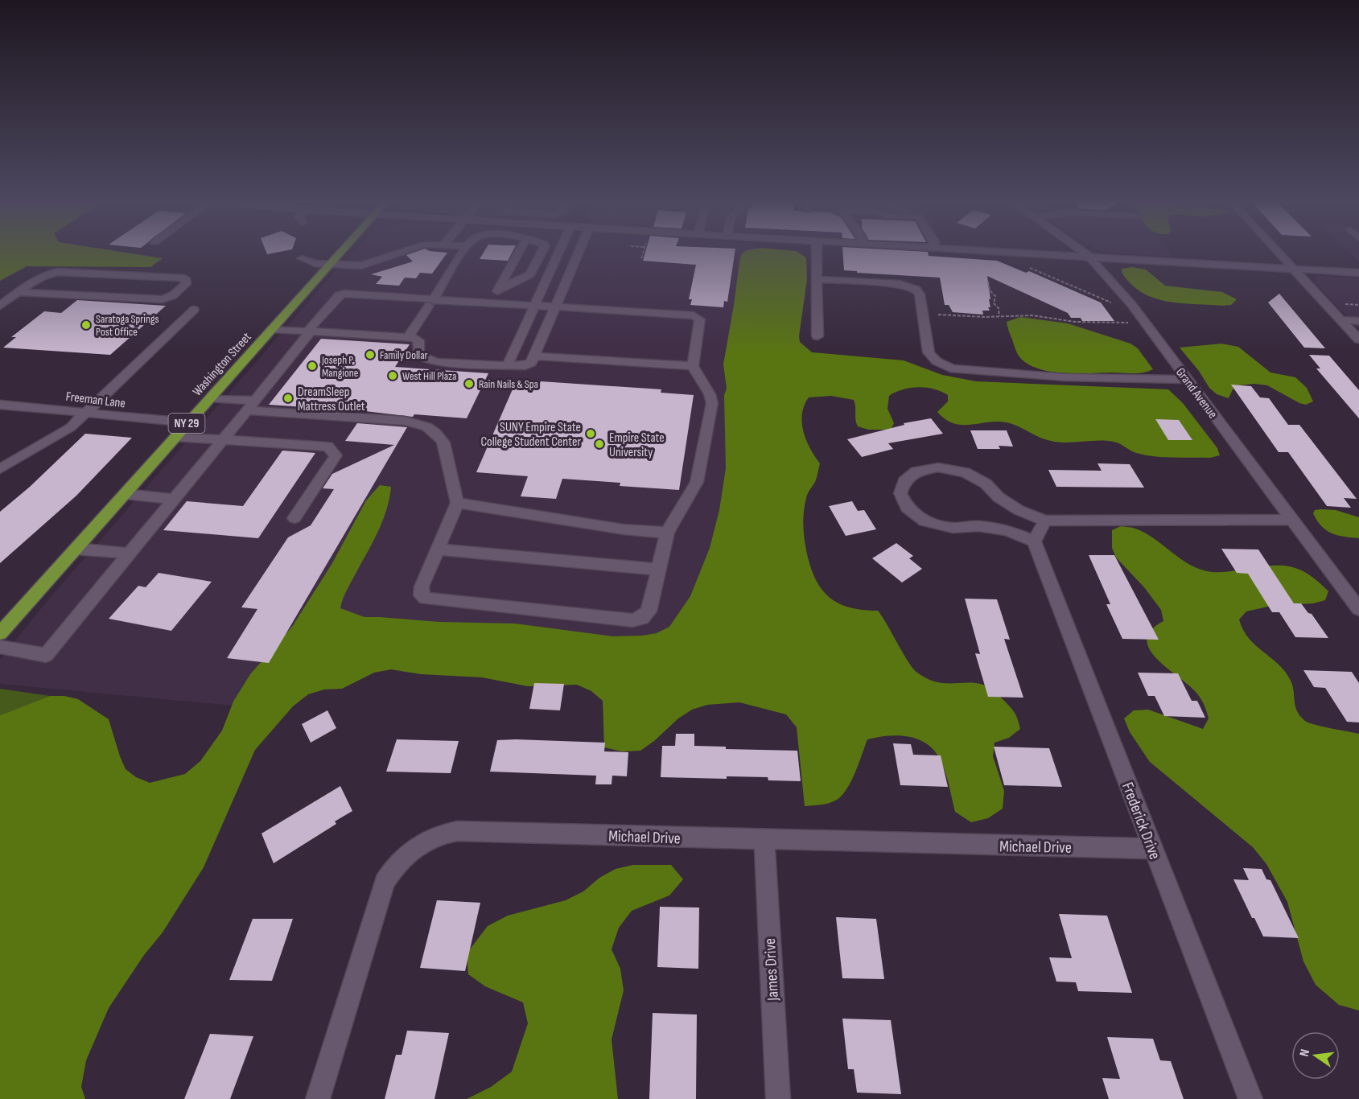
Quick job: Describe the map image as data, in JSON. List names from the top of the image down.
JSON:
{
  "streets": {
    "highway": ["Washington Street", "NY 29"],
    "street": [
      "Grand Avenue",
      "Freeman Lane",
      "Frederick Drive",
      "Michael Drive",
      "James Drive"
    ]
  },
  "crossings": [
    ["Washington Street", "Freeman Lane"],
    ["Frederick Drive", "Michael Drive"],
    ["Michael Drive", "James Drive"]
  ],
  "places": [
    "Saratoga Springs Post Office",
    "Family Dollar",
    "Joseph P. Mangione",
    "West Hill Plaza",
    "Rain Nails & Spa",
    "DreamSleep Mattress Outlet",
    "SUNY Empire State College Student Center",
    "Empire State University"
  ],
  "north": "left"
}
